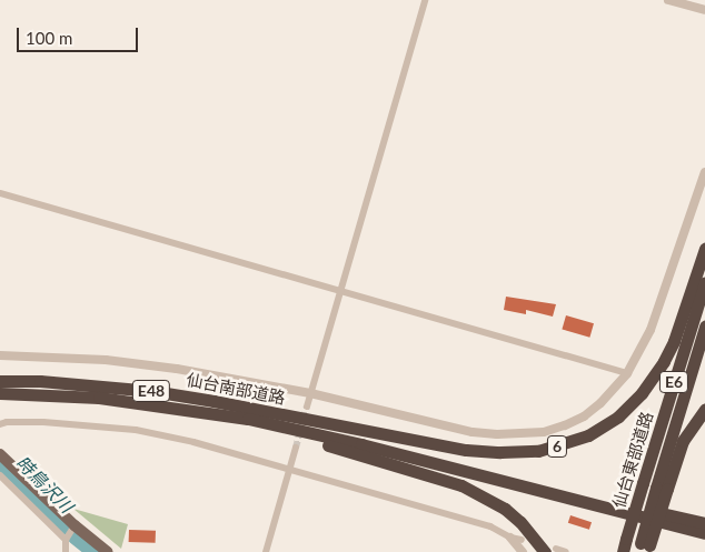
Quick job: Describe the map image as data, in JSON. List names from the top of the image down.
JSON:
{
  "streets": {
    "highway": [
      "E6",
      "仙台南部道路",
      "E48",
      "6",
      "仙台東部道路"
    ]
  },
  "crossings": [
    ["仙台南部道路", "6"]
  ],
  "water": ["時鳥沢川"],
  "scale_bar": "100 m"
}
